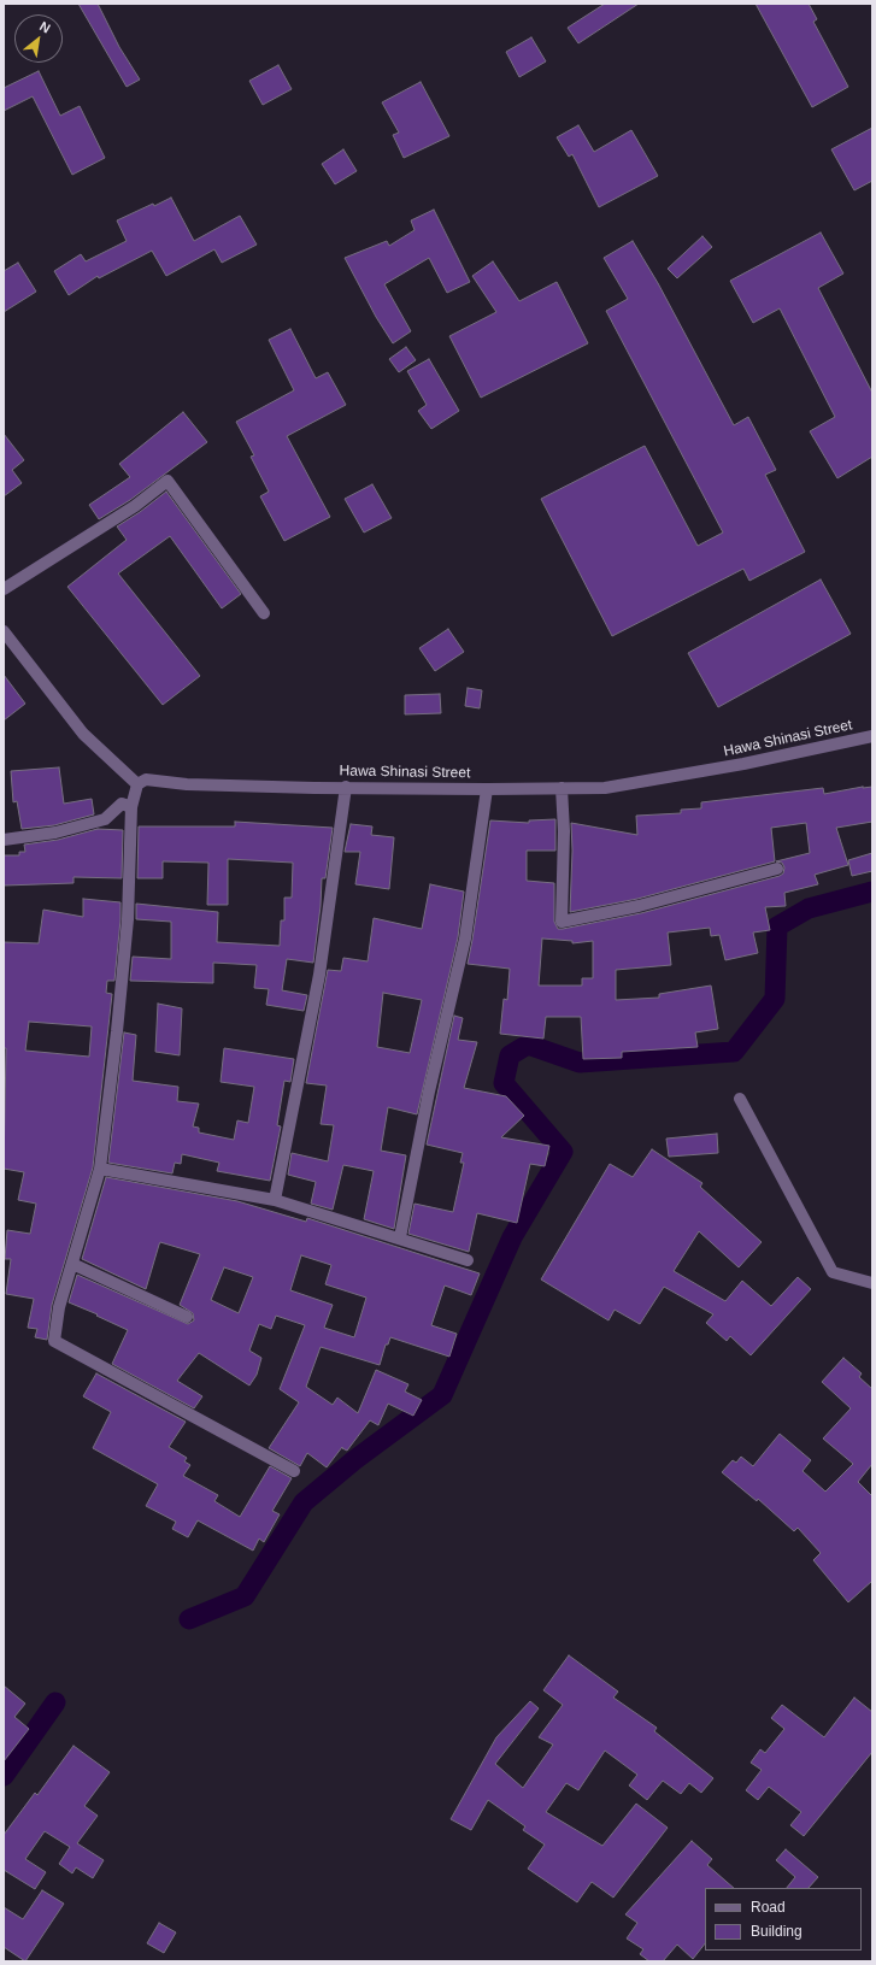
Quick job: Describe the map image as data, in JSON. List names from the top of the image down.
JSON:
{
  "streets": {
    "street": ["Hawa Shinasi Street"]
  },
  "legend": ["Road", "Building"],
  "north": "top right"
}
